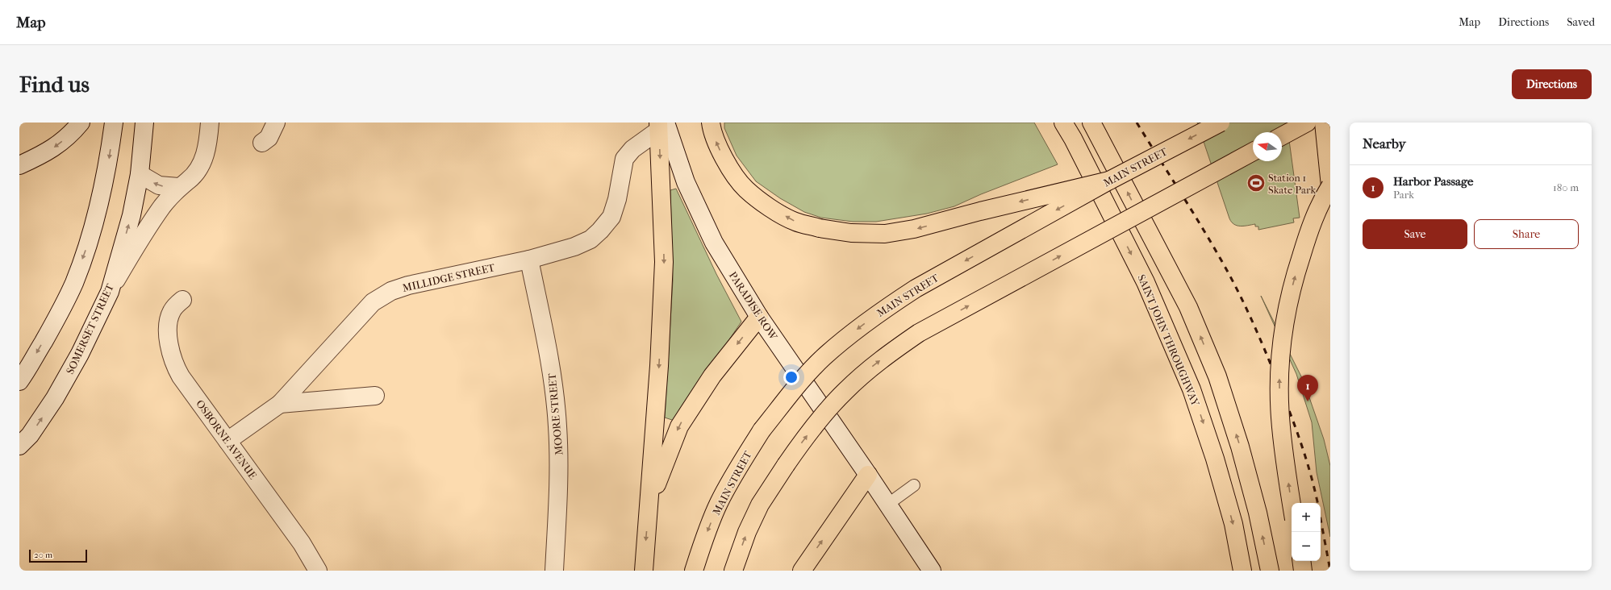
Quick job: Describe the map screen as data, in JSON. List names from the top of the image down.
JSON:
{
  "streets": {
    "main road": ["MAIN STREET", "SAINT JOHN THROUGHWAY"],
    "street": [
      "MILLIDGE STREET",
      "PARADISE ROW",
      "SOMERSET STREET",
      "MOORE STREET",
      "OSBORNE AVENUE"
    ]
  },
  "crossings": [
    ["MILLIDGE STREET", "PARADISE ROW"],
    ["MILLIDGE STREET", "MOORE STREET"],
    ["MILLIDGE STREET", "OSBORNE AVENUE"]
  ],
  "places": {
    "sports": ["Station 1 Skate Park"]
  },
  "scale_bar": "20 m",
  "north": "left",
  "page": {
    "header": "Map",
    "nav": ["Map", "Directions", "Saved"],
    "buttons": [
      "Directions",
      ["Save", "Share"]
    ],
    "title": "Find us",
    "heading": "Nearby",
    "list": [
      {
        "mark": "1",
        "name": "Harbor Passage",
        "note": "Park",
        "value": "180 m"
      }
    ],
    "pins": "1",
    "map_buttons": ["+", "−"],
    "scale": "20 m"
  }
}
